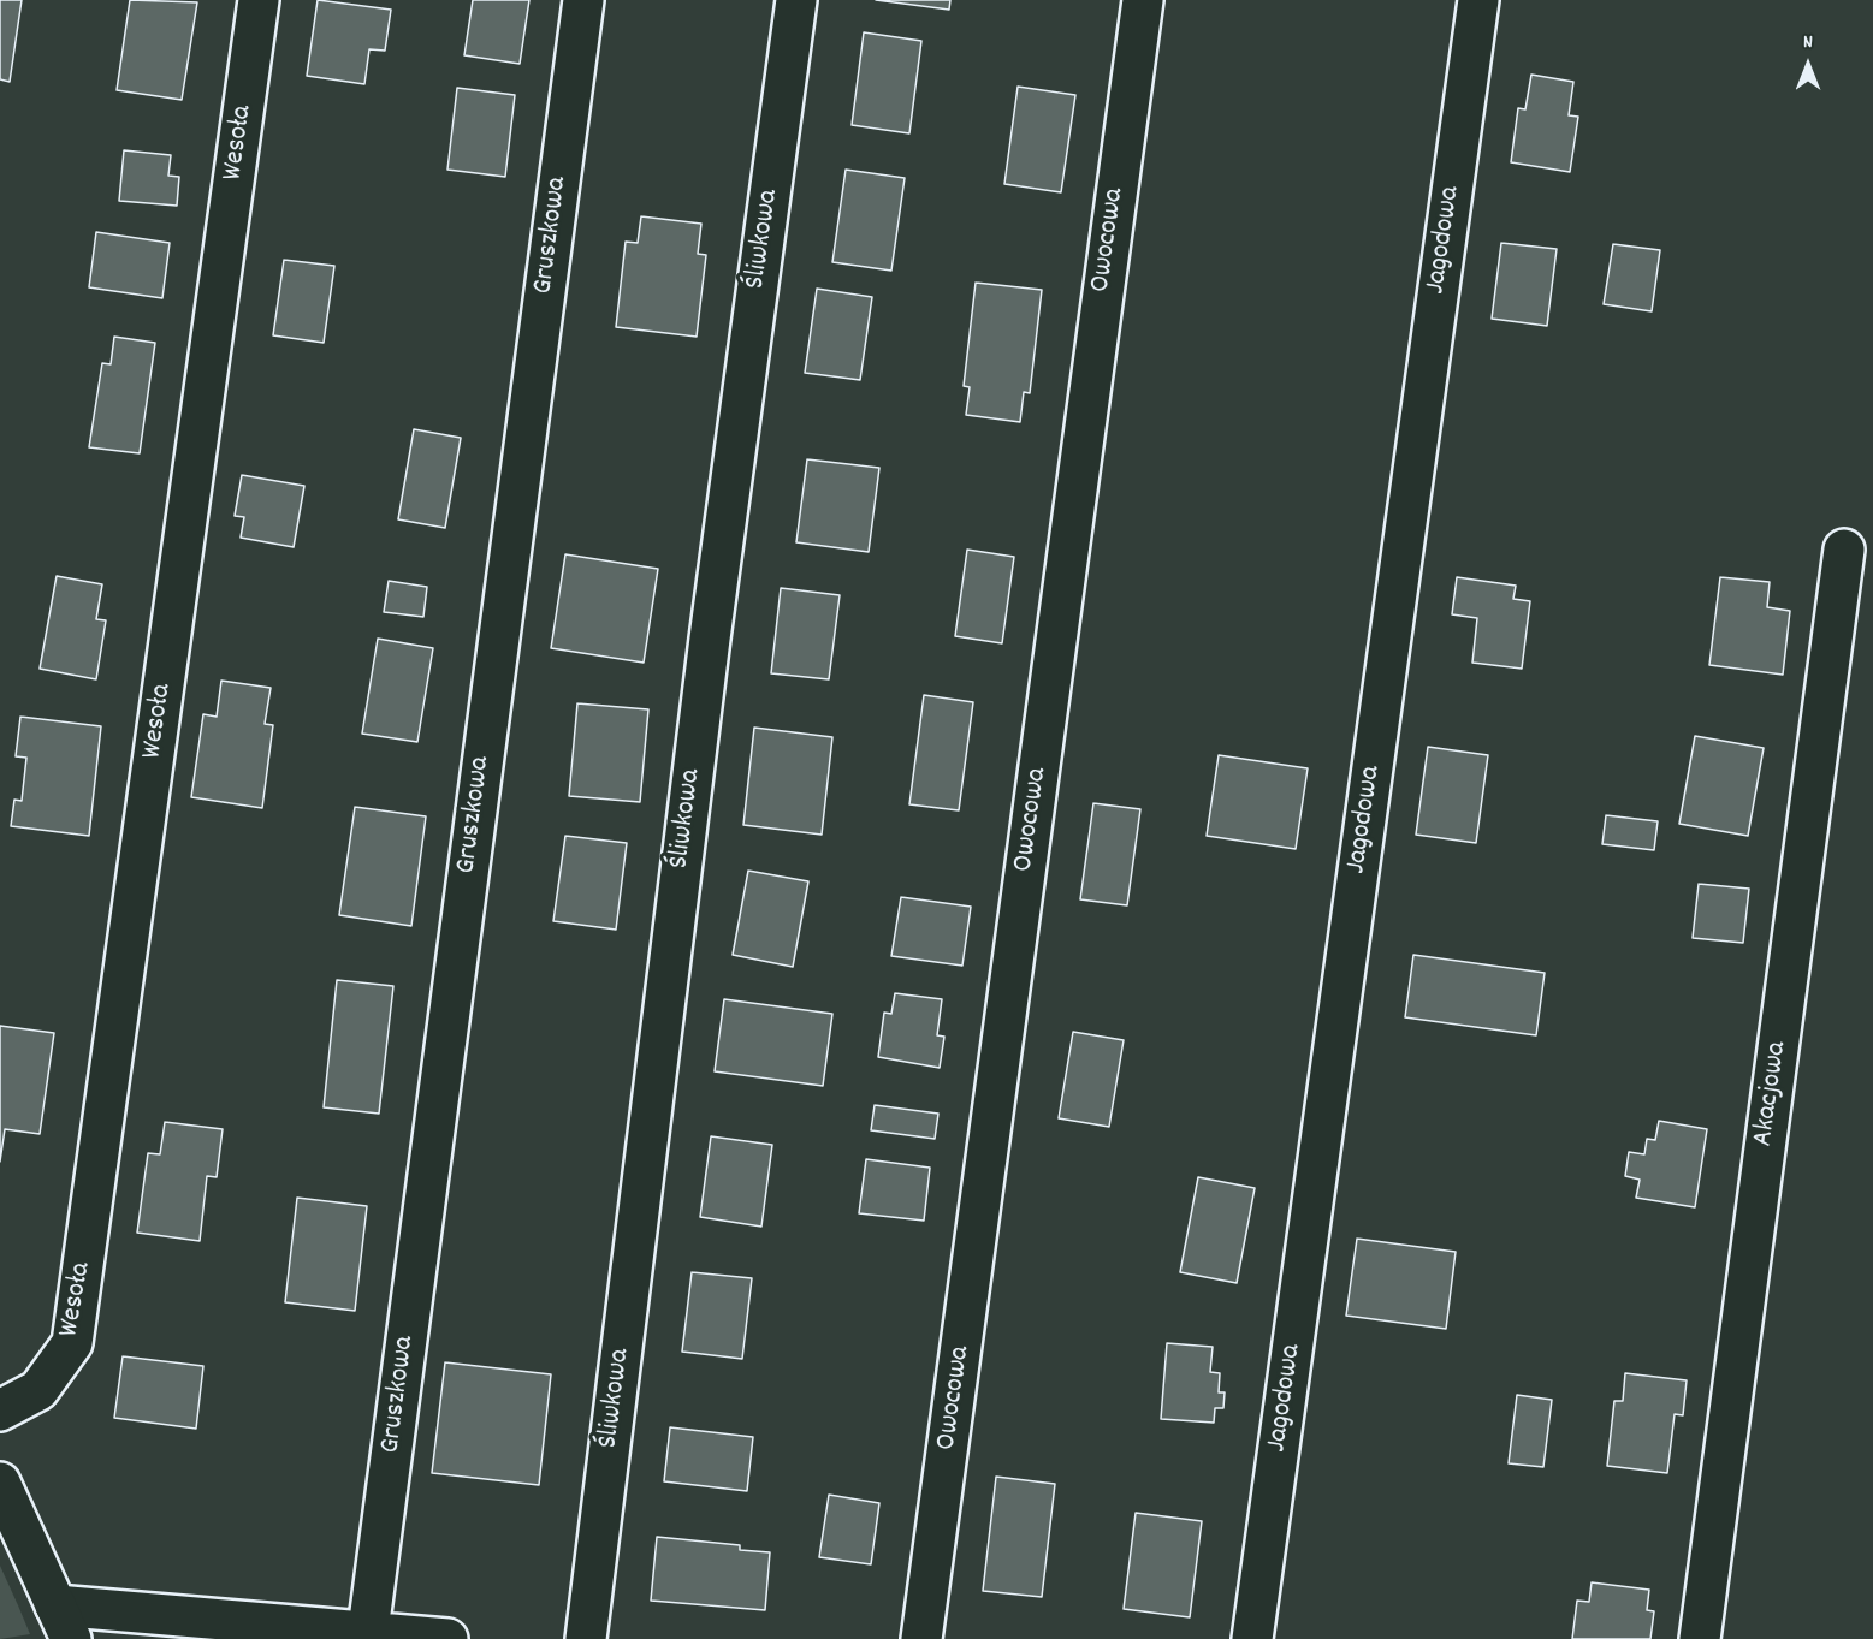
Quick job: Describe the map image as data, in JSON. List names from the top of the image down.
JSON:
{
  "streets": {
    "street": [
      "Wesoła",
      "Gruszkowa",
      "Śliwkowa",
      "Owocowa",
      "Jagodowa",
      "Akacjowa"
    ]
  },
  "north": "top"
}
